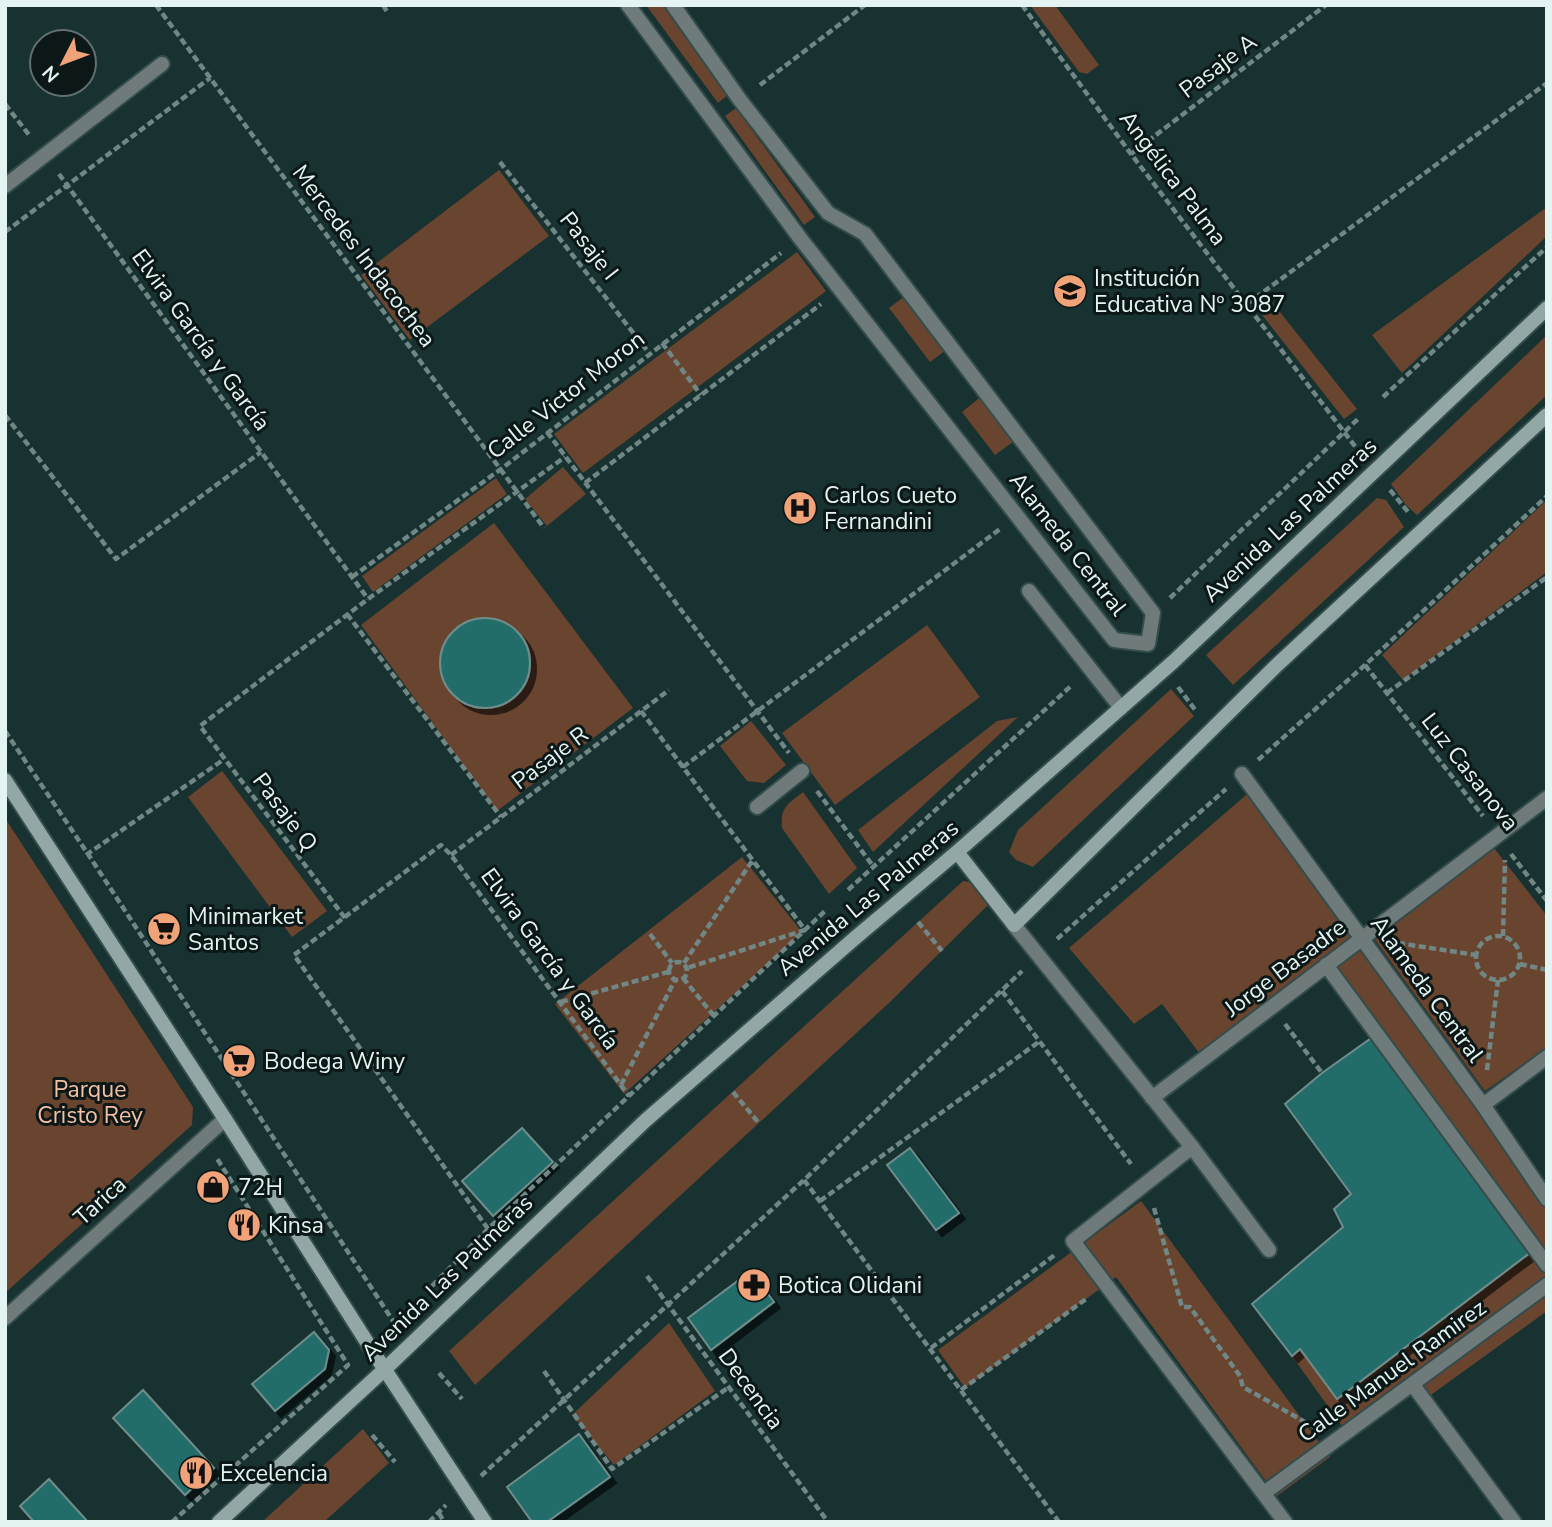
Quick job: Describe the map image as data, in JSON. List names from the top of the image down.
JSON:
{
  "streets": {
    "main road": ["Avenida Las Palmeras"],
    "street": [
      "Alameda Central",
      "Jorge Basadre",
      "Tarica",
      "Calle Manuel Ramirez"
    ],
    "path": [
      "Pasaje A",
      "Angélica Palma",
      "Pasaje I",
      "Mercedes Indacochea",
      "Elvira García y García",
      "Calle Victor Moron",
      "Pasaje R",
      "Luz Casanova",
      "Pasaje Q",
      "Decencia"
    ]
  },
  "crossings": [
    ["Pasaje A", "Angélica Palma"],
    ["Angélica Palma", "Avenida Las Palmeras"],
    ["Pasaje I", "Calle Victor Moron"],
    ["Mercedes Indacochea", "Calle Victor Moron"],
    ["Elvira García y García", "Calle Victor Moron"],
    ["Elvira García y García", "Pasaje R"],
    ["Elvira García y García", "Pasaje Q"],
    ["Calle Victor Moron", "Alameda Central"],
    ["Calle Victor Moron", "Pasaje Q"],
    ["Alameda Central", "Jorge Basadre"],
    ["Luz Casanova", "Jorge Basadre"]
  ],
  "parks": ["Parque Cristo Rey"],
  "places": {
    "school or university": ["Institución Educativa Nº 3087"],
    "hospital": ["Carlos Cueto Fernandini"],
    "supermarket": ["Minimarket Santos", "Bodega Winy"],
    "shop": ["72H"],
    "restaurant": ["Kinsa", "Excelencia"],
    "pharmacy": ["Botica Olidani"]
  },
  "north": "bottom left"
}
